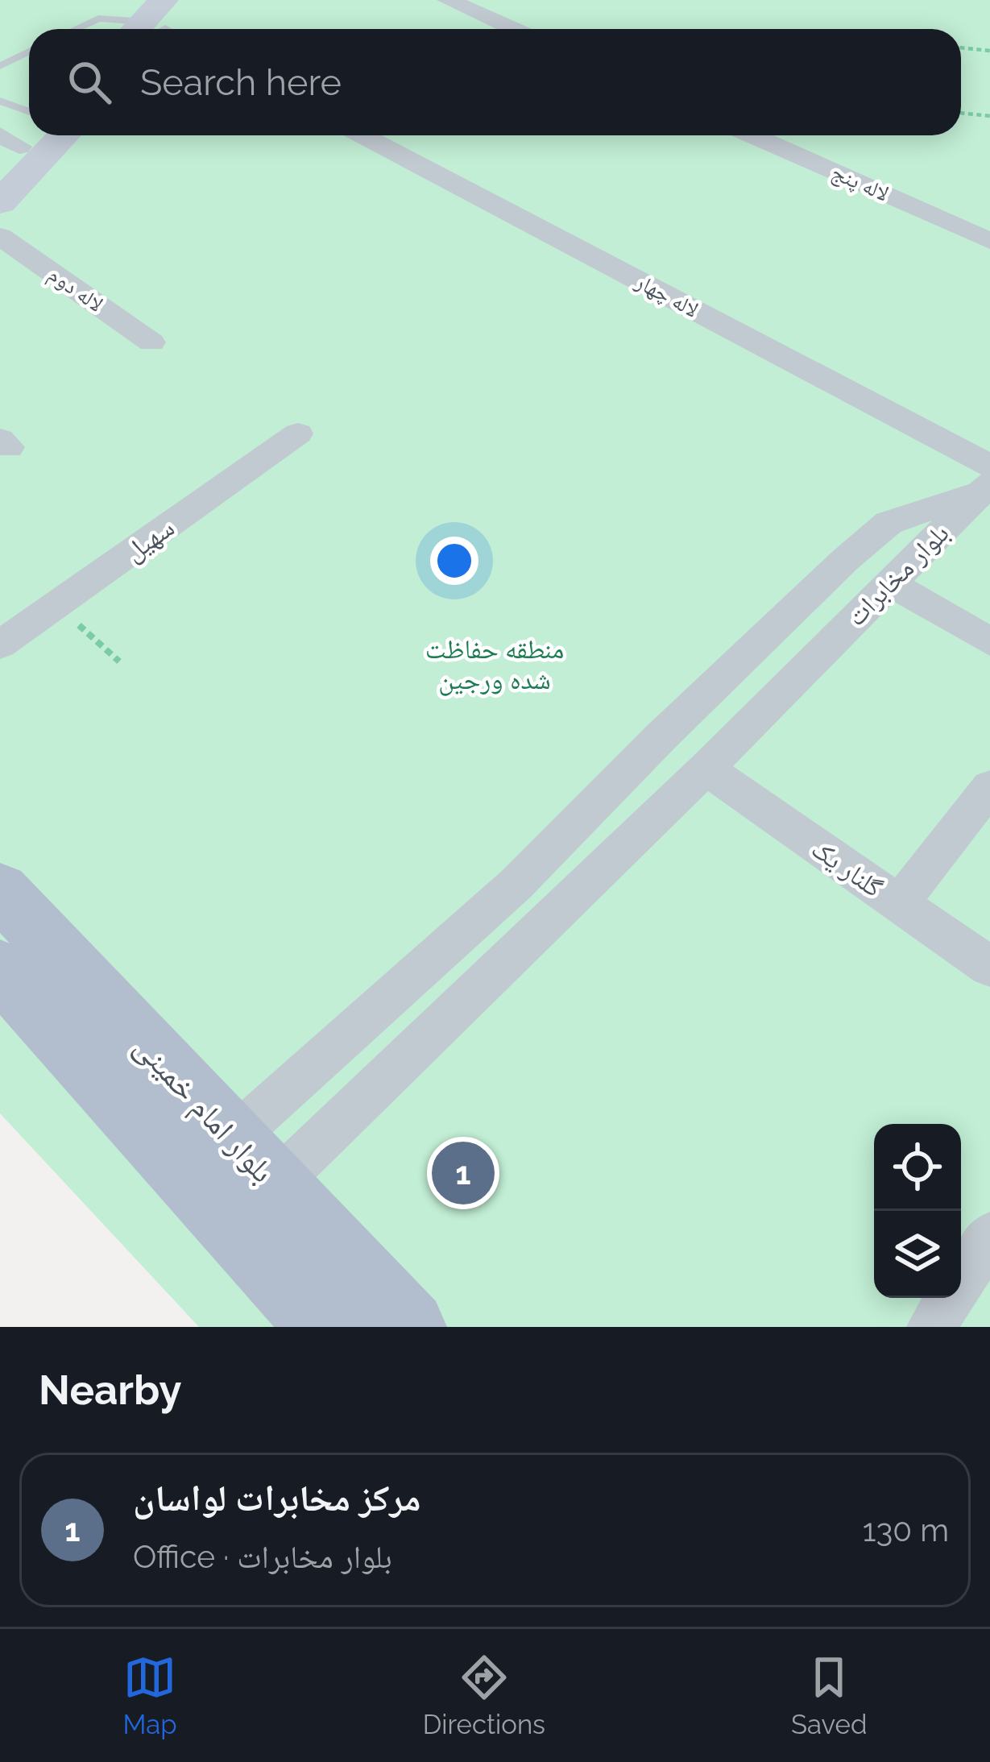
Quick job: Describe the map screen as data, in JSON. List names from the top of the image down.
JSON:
{
  "streets": {
    "main road": ["بلوار امام خمینی"],
    "street": [
      "لاله پنج",
      "لاله دوم",
      "لاله چهار",
      "سهیل",
      "بلوار مخابرات",
      "گلنار یک"
    ]
  },
  "crossings": [
    ["لاله چهار", "بلوار مخابرات"],
    ["بلوار مخابرات", "گلنار یک"],
    ["بلوار مخابرات", "بلوار امام خمینی"]
  ],
  "parks": ["منطقه حفاظت شده ورجین"],
  "page": {
    "search": "Search here",
    "pins": "1",
    "heading": "Nearby",
    "list": [
      {
        "mark": "1",
        "name": "مرکز مخابرات لواسان",
        "note": "Office · بلوار مخابرات",
        "value": "130 m"
      }
    ],
    "nav": ["Map", "Directions", "Saved"]
  }
}
